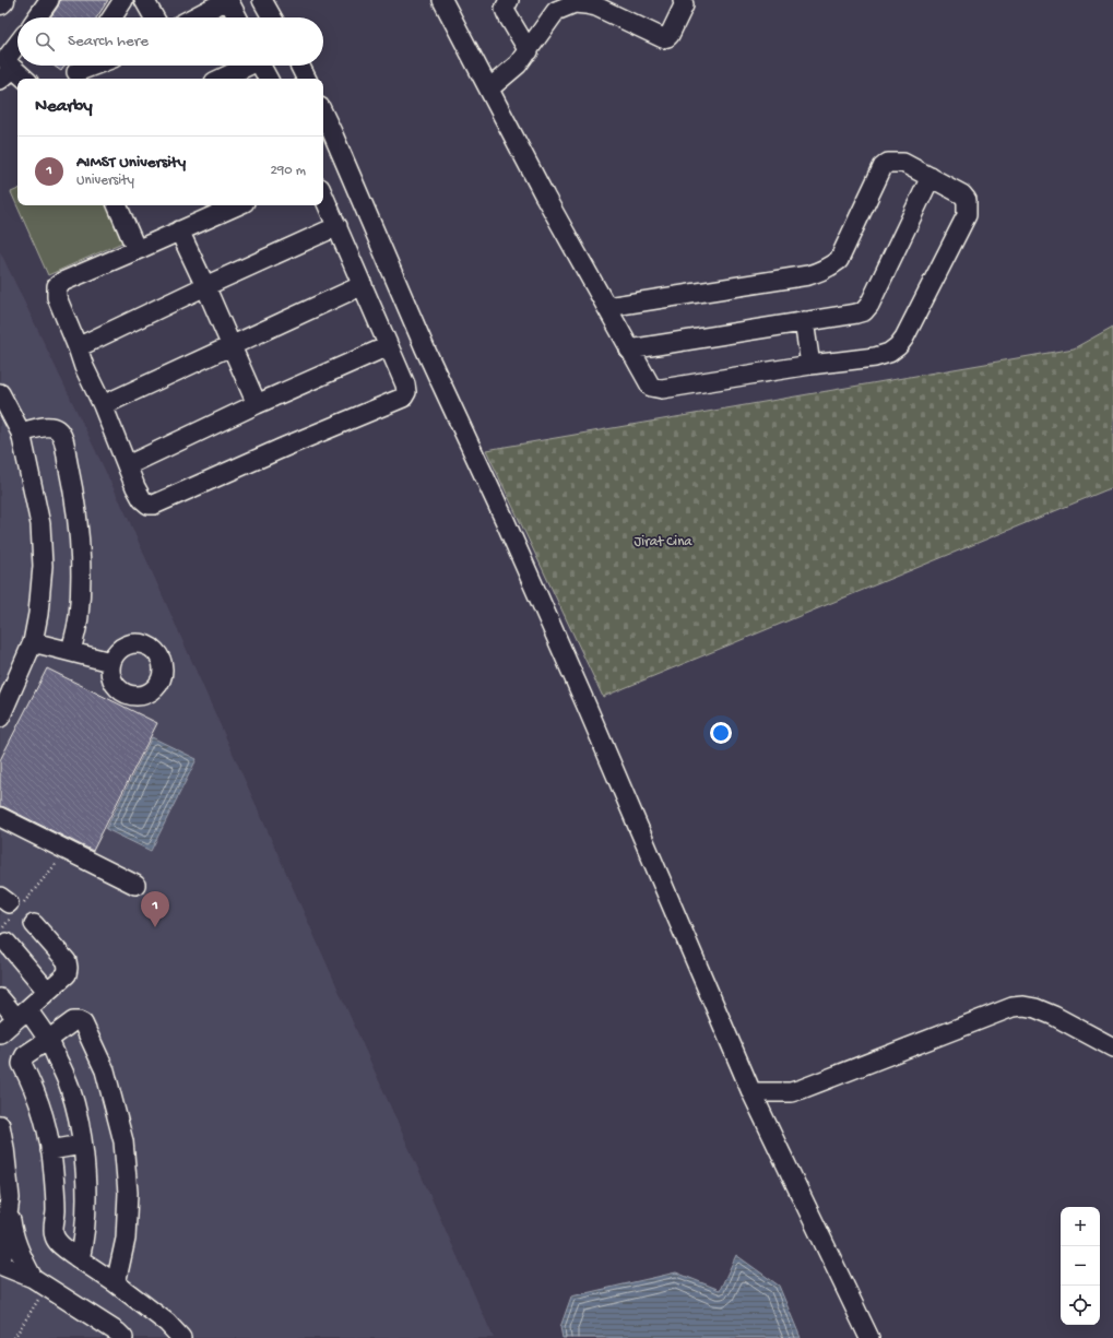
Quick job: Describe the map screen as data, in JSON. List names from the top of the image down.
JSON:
{
  "parks": ["Jirat Cina"],
  "page": {
    "search": "Search here",
    "heading": "Nearby",
    "list": [
      {
        "mark": "1",
        "name": "AIMST University",
        "note": "University",
        "value": "290 m"
      }
    ],
    "pins": "1",
    "map_buttons": ["+", "−"]
  }
}
